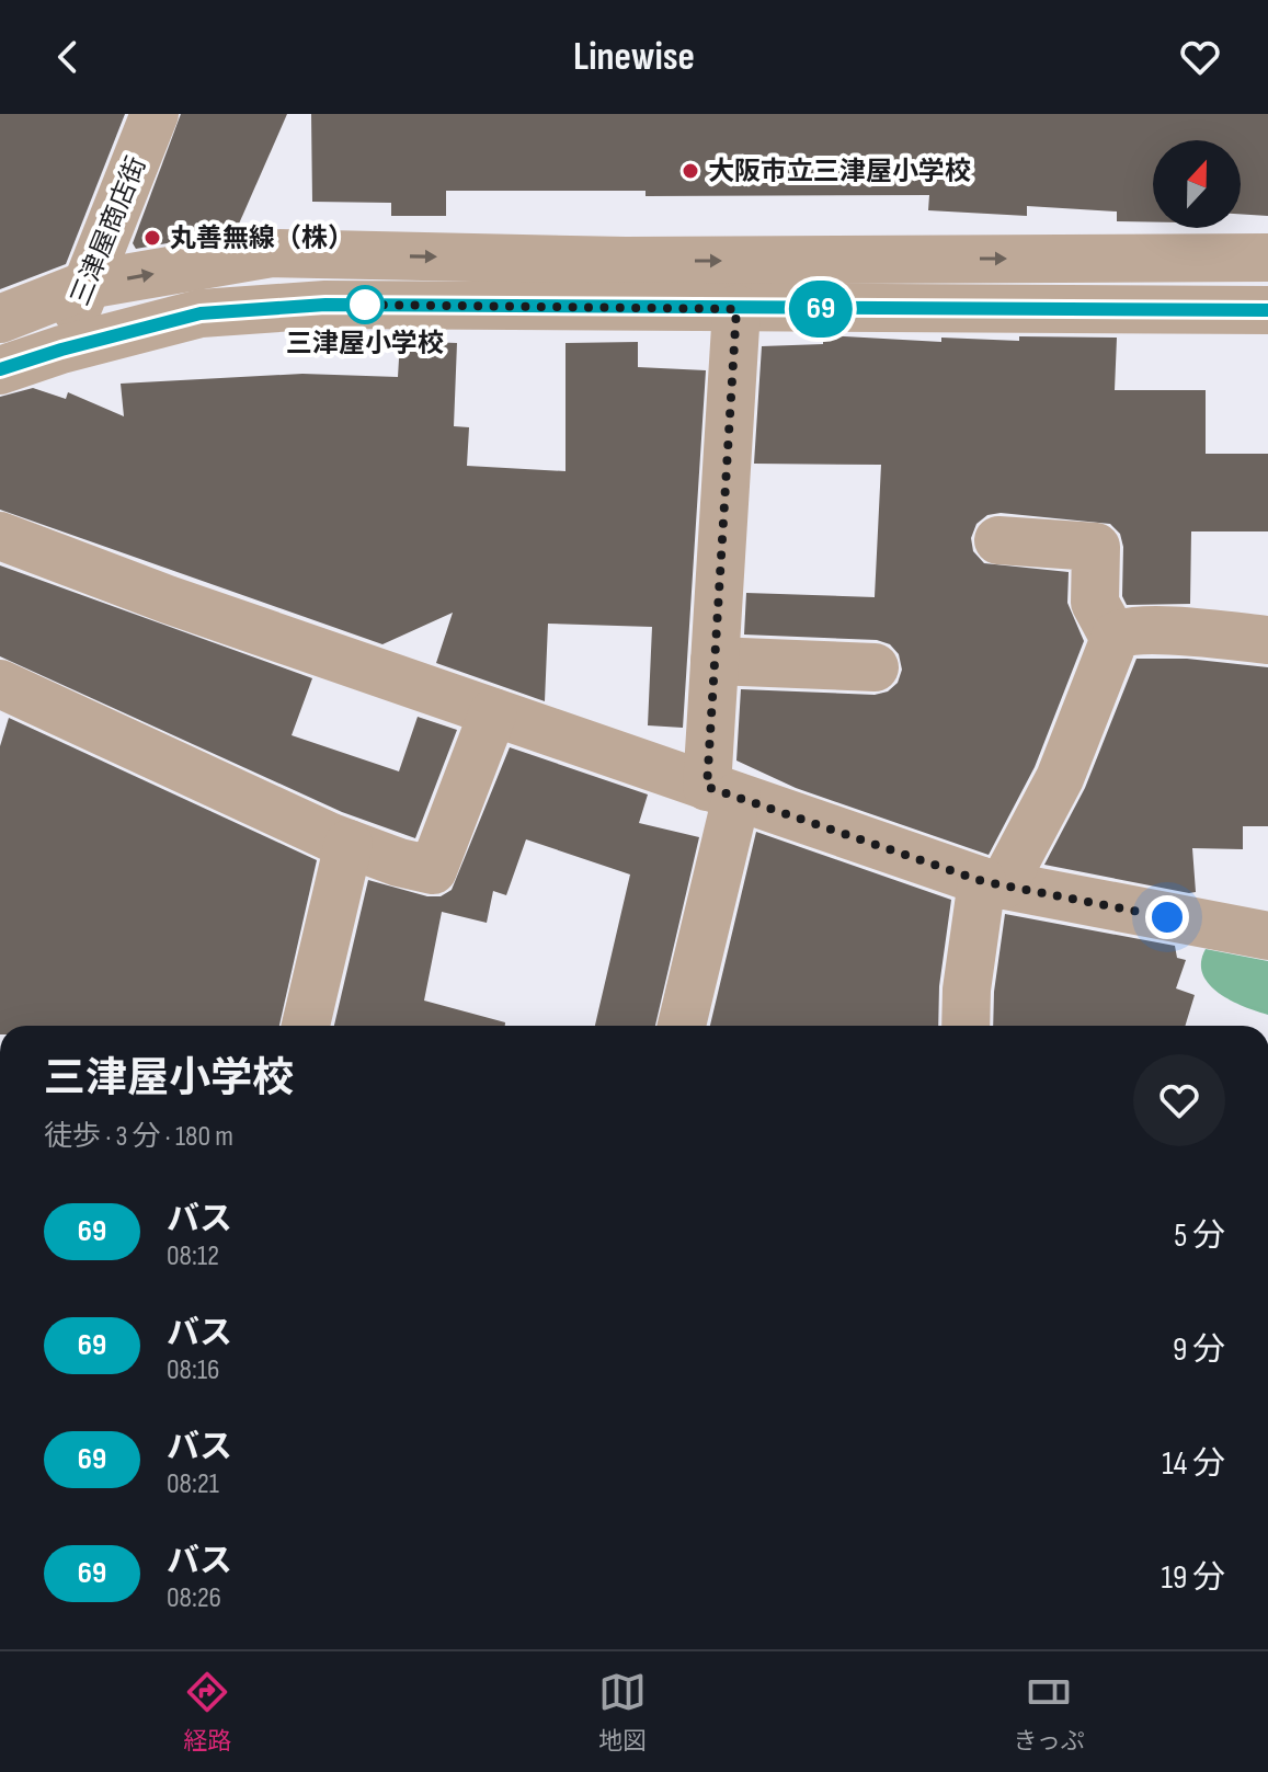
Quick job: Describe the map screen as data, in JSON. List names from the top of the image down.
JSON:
{
  "streets": {
    "street": ["三津屋商店街"]
  },
  "places": ["大阪市立三津屋小学校", "丸善無線（株）", "三津屋小学校"],
  "lines": ["bus line 69"],
  "north": "top",
  "page": {
    "header": "Linewise",
    "on_map": "69",
    "heading": ["三津屋小学校", "徒歩 · 3 分 · 180 m"],
    "list": [
      {
        "mark": "69",
        "name": "バス",
        "note": "08:12",
        "value": "5 分"
      },
      {
        "mark": "69",
        "name": "バス",
        "note": "08:16",
        "value": "9 分"
      },
      {
        "mark": "69",
        "name": "バス",
        "note": "08:21",
        "value": "14 分"
      },
      {
        "mark": "69",
        "name": "バス",
        "note": "08:26",
        "value": "19 分"
      }
    ],
    "tabs": ["経路", "地図", "きっぷ"]
  }
}
